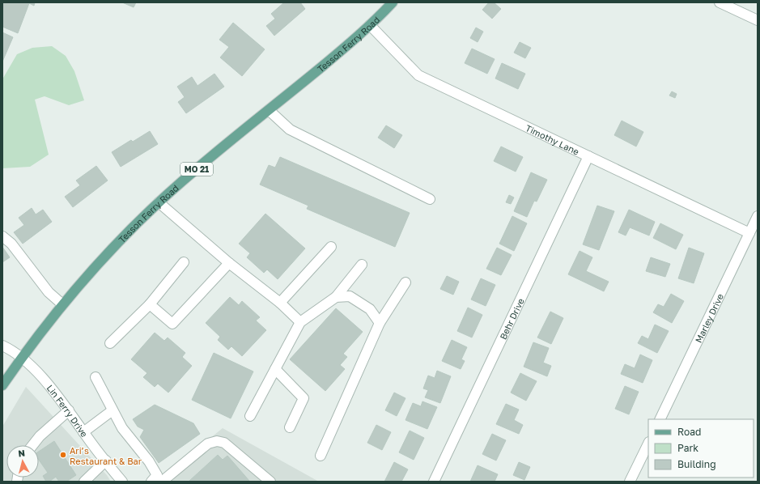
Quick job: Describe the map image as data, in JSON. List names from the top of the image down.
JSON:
{
  "streets": {
    "main road": ["Tesson Ferry Road", "MO 21"],
    "street": [
      "Timothy Lane",
      "Marley Drive",
      "Behr Drive",
      "Lin Ferry Drive"
    ]
  },
  "crossings": [
    ["Tesson Ferry Road", "Timothy Lane"],
    ["Tesson Ferry Road", "Lin Ferry Drive"],
    ["Timothy Lane", "Marley Drive"],
    ["Timothy Lane", "Behr Drive"]
  ],
  "places": ["Ari’s Restaurant & Bar"],
  "legend": ["Road", "Park", "Building"],
  "north": "top"
}
